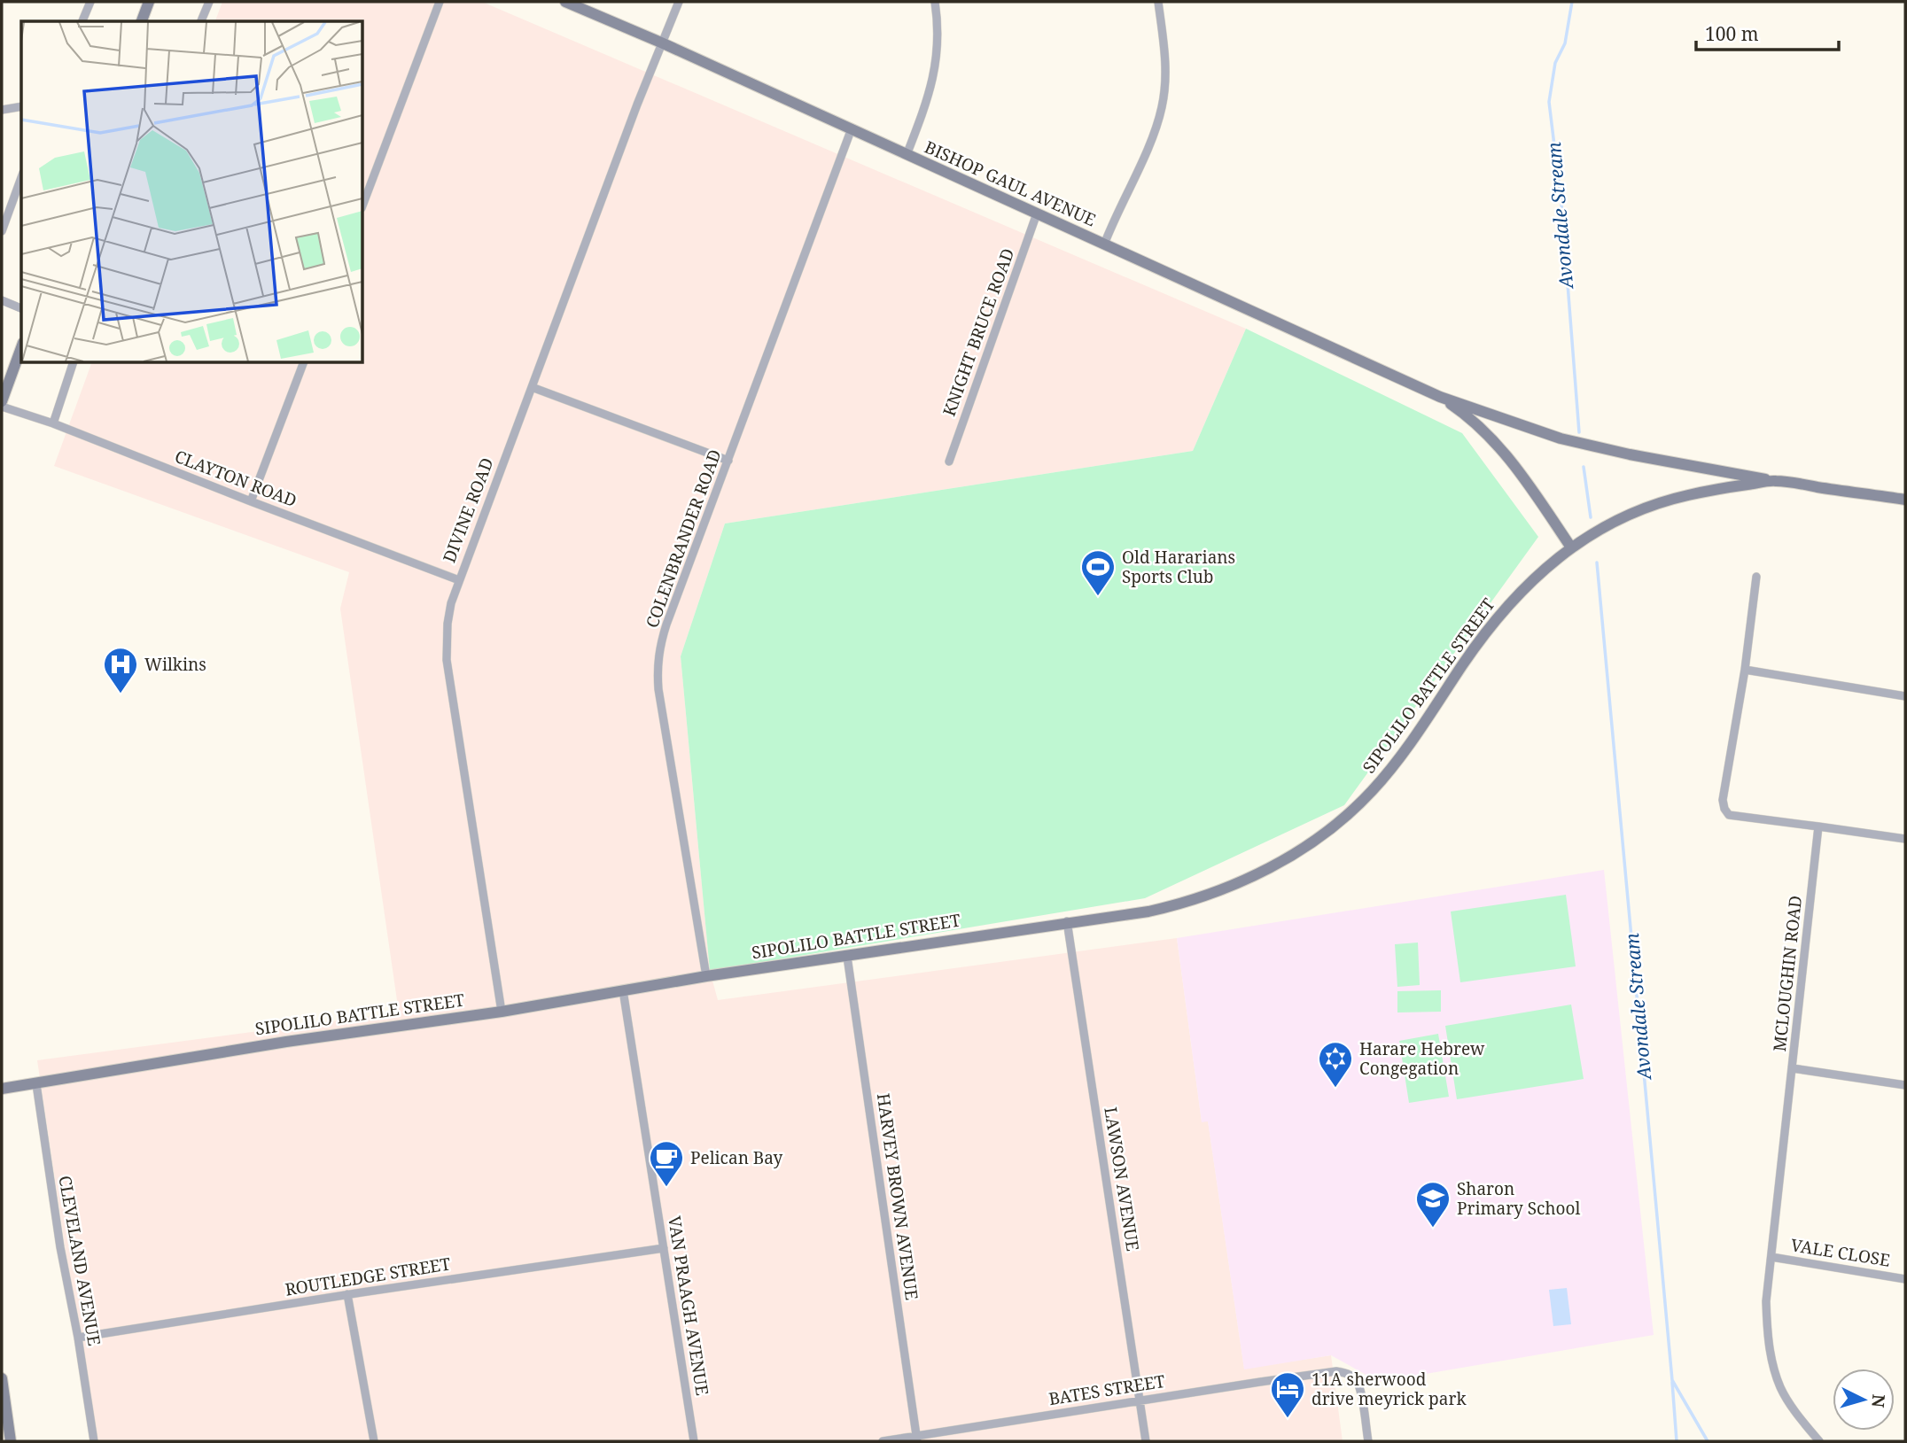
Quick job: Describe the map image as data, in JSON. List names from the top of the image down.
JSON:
{
  "streets": {
    "main road": ["BISHOP GAUL AVENUE", "SIPOLILO BATTLE STREET"],
    "street": [
      "KNIGHT BRUCE ROAD",
      "CLAYTON ROAD",
      "DIVINE ROAD",
      "COLENBRANDER ROAD",
      "MCLOUGHIN ROAD",
      "LAWSON AVENUE",
      "HARVEY BROWN AVENUE",
      "VALE CLOSE",
      "CLEVELAND AVENUE",
      "ROUTLEDGE STREET",
      "VAN PRAAGH AVENUE",
      "BATES STREET"
    ]
  },
  "crossings": [
    ["BISHOP GAUL AVENUE", "KNIGHT BRUCE ROAD"],
    ["BISHOP GAUL AVENUE", "DIVINE ROAD"],
    ["BISHOP GAUL AVENUE", "COLENBRANDER ROAD"],
    ["CLAYTON ROAD", "DIVINE ROAD"],
    ["DIVINE ROAD", "SIPOLILO BATTLE STREET"],
    ["COLENBRANDER ROAD", "SIPOLILO BATTLE STREET"],
    ["SIPOLILO BATTLE STREET", "LAWSON AVENUE"],
    ["SIPOLILO BATTLE STREET", "HARVEY BROWN AVENUE"],
    ["SIPOLILO BATTLE STREET", "CLEVELAND AVENUE"],
    ["SIPOLILO BATTLE STREET", "VAN PRAAGH AVENUE"],
    ["MCLOUGHIN ROAD", "VALE CLOSE"],
    ["LAWSON AVENUE", "BATES STREET"],
    ["HARVEY BROWN AVENUE", "BATES STREET"],
    ["CLEVELAND AVENUE", "ROUTLEDGE STREET"],
    ["ROUTLEDGE STREET", "VAN PRAAGH AVENUE"]
  ],
  "water": ["Avondale Stream"],
  "places": {
    "sports": ["Old Hararians Sports Club"],
    "hospital": ["Wilkins"],
    "synagogue": ["Harare Hebrew Congegation"],
    "cafe": ["Pelican Bay"],
    "school or university": ["Sharon Primary School"],
    "hotel": ["11A sherwood drive meyrick park"]
  },
  "scale_bar": "100 m",
  "north": "right"
}
